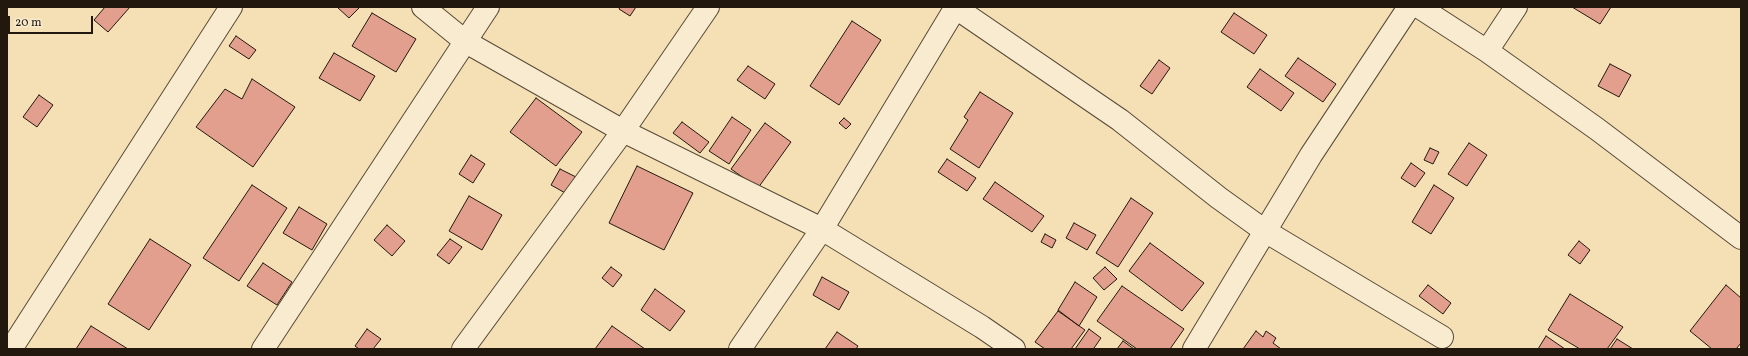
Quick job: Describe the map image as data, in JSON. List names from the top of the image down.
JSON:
{
  "scale_bar": "20 m"
}
